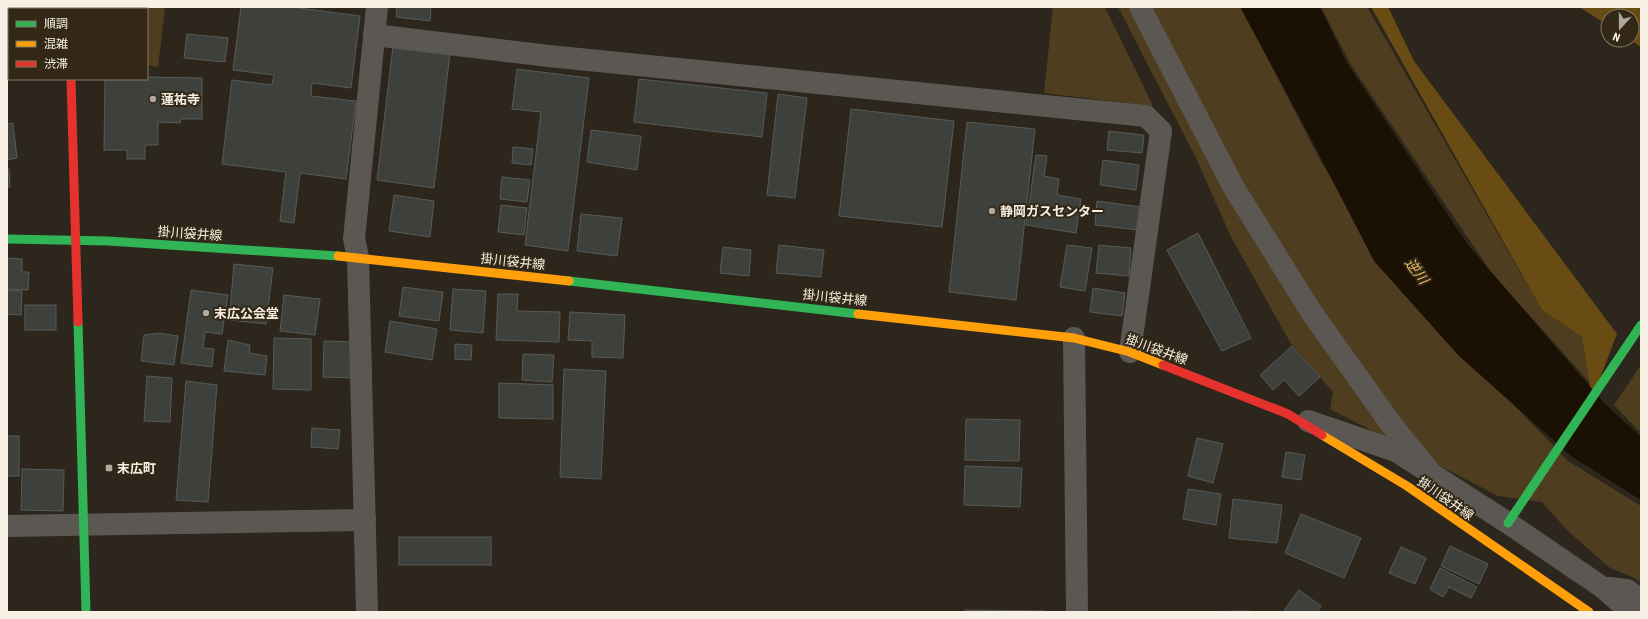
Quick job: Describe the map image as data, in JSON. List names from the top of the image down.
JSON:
{
  "streets": {
    "main road": ["掛川袋井線"]
  },
  "water": ["逆川"],
  "places": {
    "other": ["蓮祐寺", "静岡ガスセンター", "末広公会堂"],
    "transit": ["末広町"]
  },
  "legend": ["順調", "混雑", "渋滞"],
  "north": "bottom"
}
